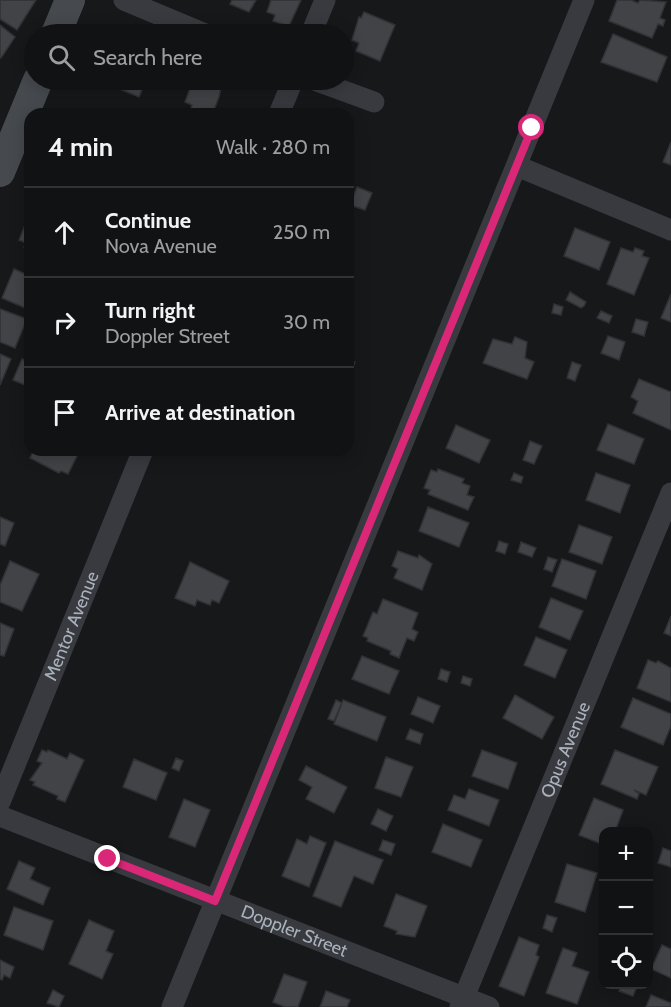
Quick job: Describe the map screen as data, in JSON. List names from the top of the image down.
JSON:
{
  "streets": {
    "street": ["Mentor Avenue", "Opus Avenue", "Doppler Street"]
  },
  "crossings": [
    ["Opus Avenue", "Doppler Street"]
  ],
  "page": {
    "search": "Search here",
    "heading": ["4 min", "Walk · 280 m"],
    "list": [
      ["Continue", "Nova Avenue", "250 m"],
      ["Turn right", "Doppler Street", "30 m"],
      "Arrive at destination"
    ],
    "map_buttons": ["+", "−"]
  }
}
